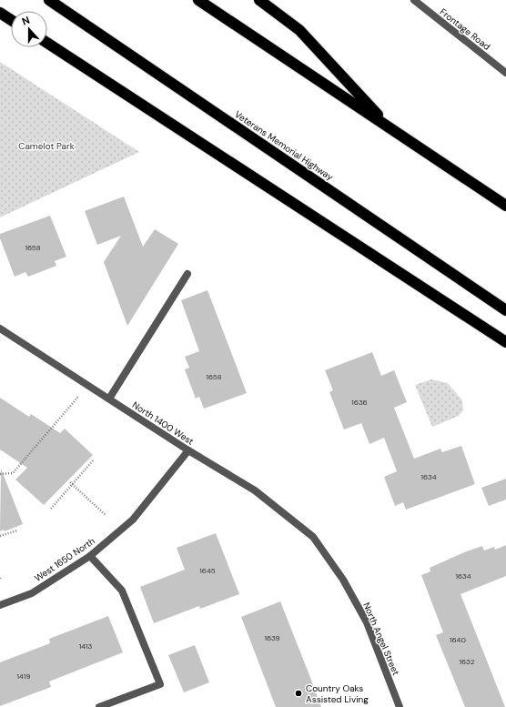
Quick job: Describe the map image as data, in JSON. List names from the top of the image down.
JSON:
{
  "streets": {
    "highway": ["Veterans Memorial Highway"],
    "street": [
      "Frontage Road",
      "North 1400 West",
      "West 1650 North",
      "North Angel Street"
    ]
  },
  "crossings": [
    ["North 1400 West", "West 1650 North"],
    ["North 1400 West", "North Angel Street"]
  ],
  "parks": ["Camelot Park"],
  "places": ["Country Oaks Assisted Living"],
  "house_numbers": [
    "1658",
    "1658",
    "1636",
    "1634",
    "1645",
    "1634",
    "1639",
    "1640",
    "1413",
    "1632",
    "1419"
  ],
  "north": "top"
}
